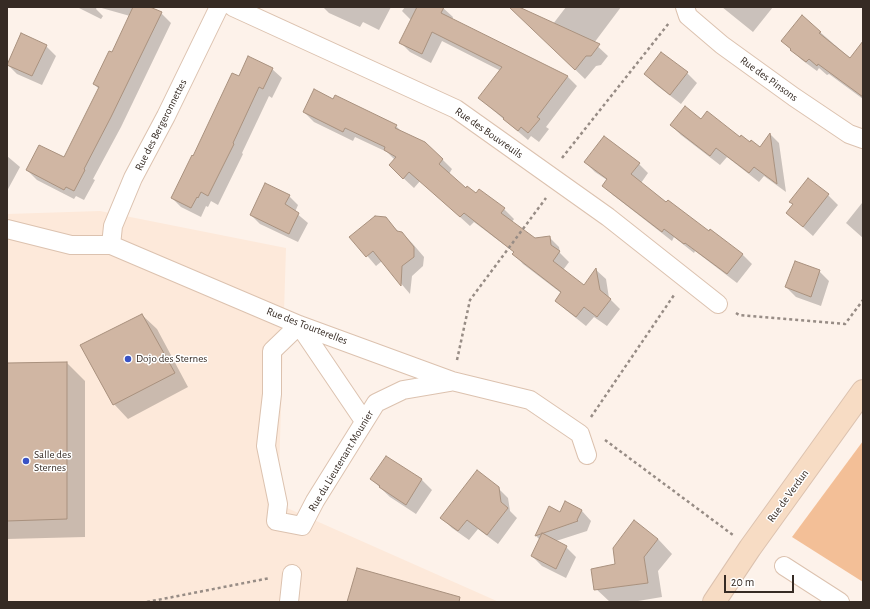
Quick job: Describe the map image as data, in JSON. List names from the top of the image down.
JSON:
{
  "streets": {
    "main road": ["Rue de Verdun"],
    "street": [
      "Rue des Pinsons",
      "Rue des Bergeronnettes",
      "Rue des Bouvreuils",
      "Rue des Tourterelles",
      "Rue du Lieutenant Mounier"
    ]
  },
  "crossings": [
    ["Rue des Bergeronnettes", "Rue des Tourterelles"],
    ["Rue des Tourterelles", "Rue du Lieutenant Mounier"]
  ],
  "places": ["Dojo des Sternes", "Salle des Sternes"],
  "scale_bar": "20 m"
}
